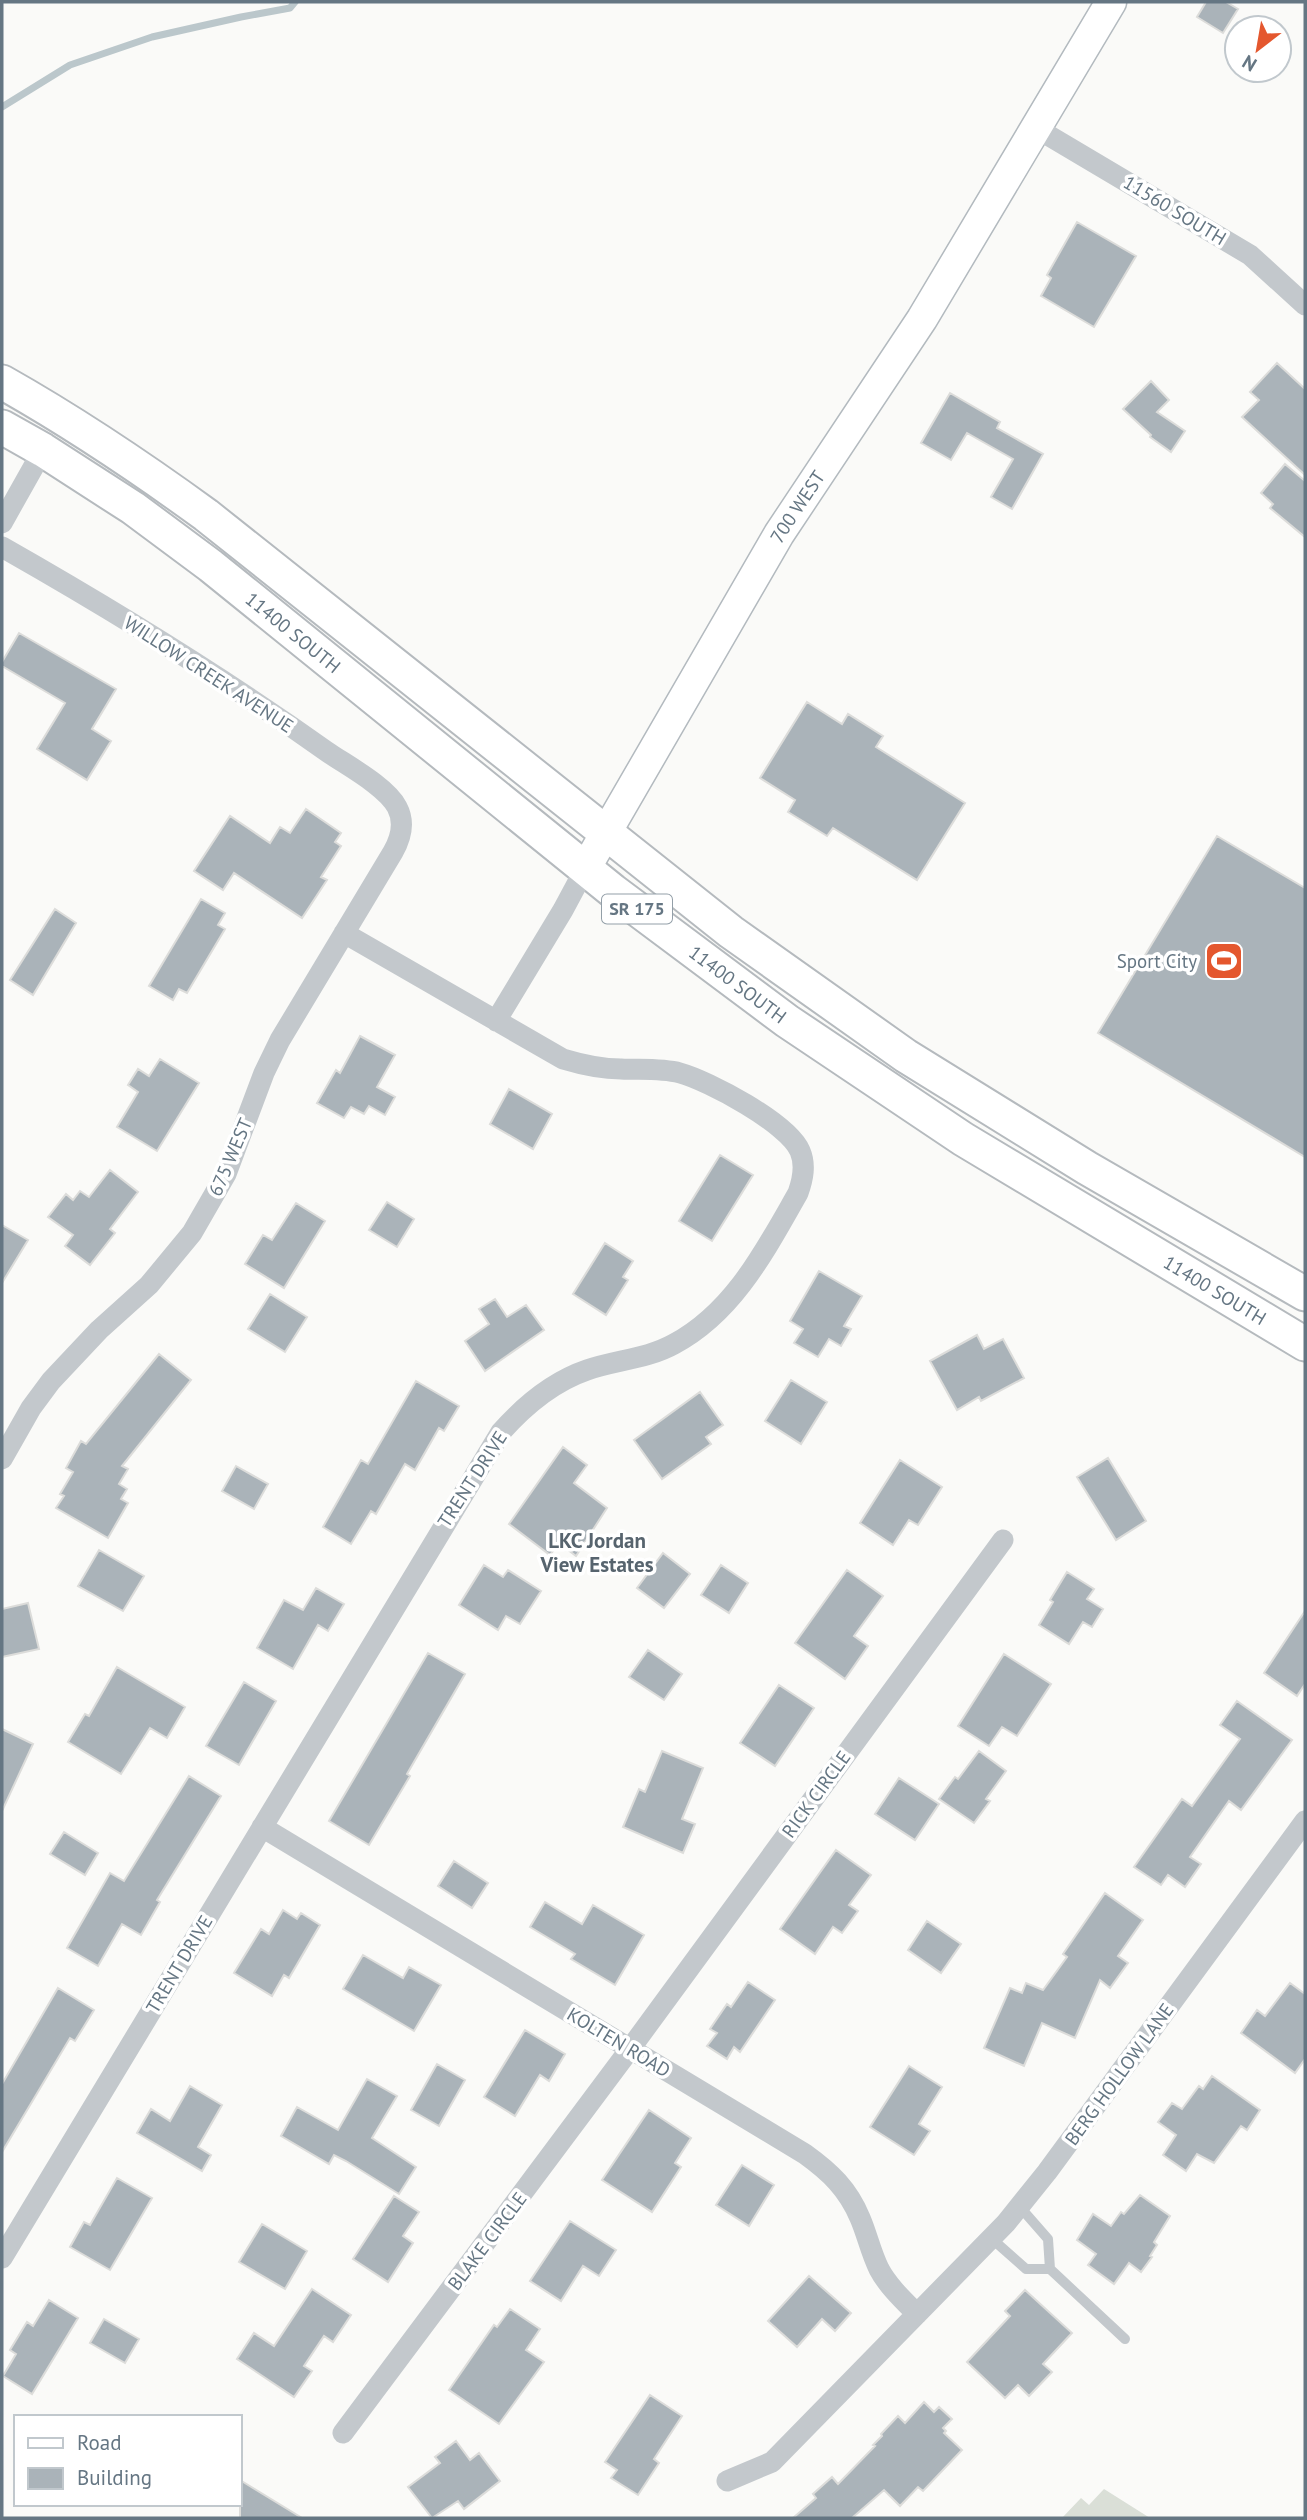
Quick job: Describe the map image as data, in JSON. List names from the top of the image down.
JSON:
{
  "streets": {
    "main road": ["11400 SOUTH", "SR 175"],
    "street": [
      "11560 SOUTH",
      "700 WEST",
      "WILLOW CREEK AVENUE",
      "675 WEST",
      "TRENT DRIVE",
      "RICK CIRCLE",
      "KOLTEN ROAD",
      "BERG HOLLOW LANE",
      "BLAKE CIRCLE"
    ]
  },
  "crossings": [
    ["11560 SOUTH", "700 WEST"],
    ["700 WEST", "11400 SOUTH"],
    ["700 WEST", "TRENT DRIVE"],
    ["WILLOW CREEK AVENUE", "675 WEST"],
    ["675 WEST", "TRENT DRIVE"],
    ["TRENT DRIVE", "KOLTEN ROAD"],
    ["RICK CIRCLE", "KOLTEN ROAD"],
    ["RICK CIRCLE", "BLAKE CIRCLE"],
    ["KOLTEN ROAD", "BERG HOLLOW LANE"],
    ["KOLTEN ROAD", "BLAKE CIRCLE"]
  ],
  "districts": ["LKC Jordan View Estates"],
  "places": {
    "sports": ["Sport City"]
  },
  "legend": ["Road", "Building"],
  "north": "bottom left"
}
